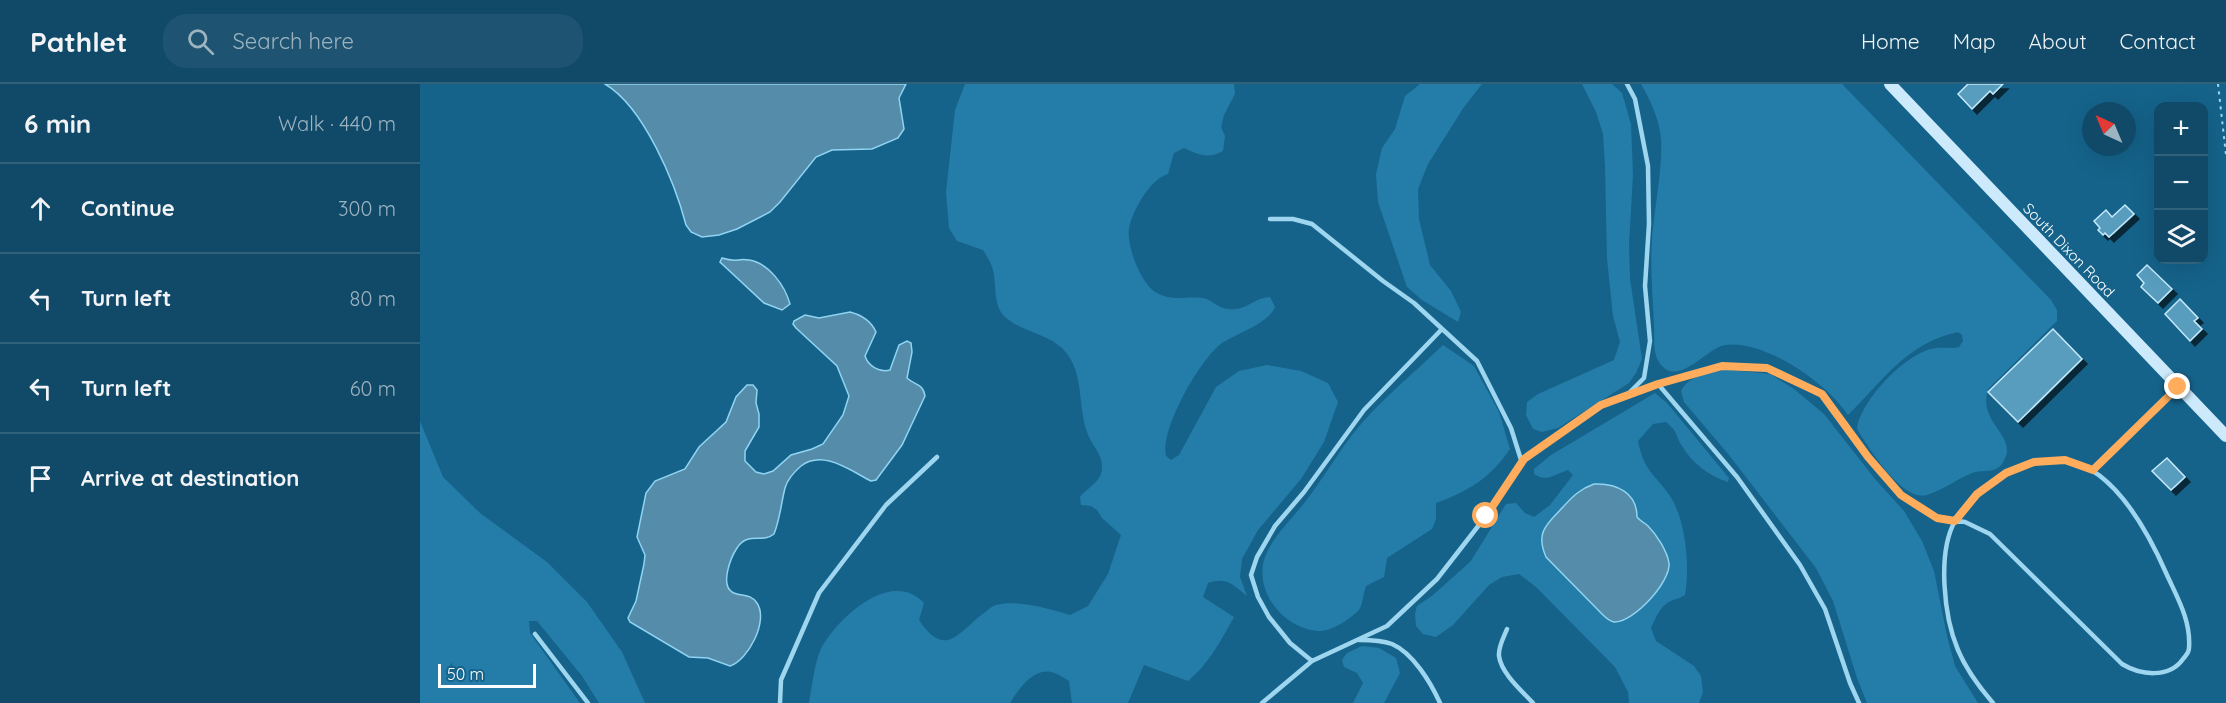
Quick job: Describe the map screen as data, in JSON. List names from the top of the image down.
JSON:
{
  "streets": {
    "main road": ["South Dixon Road"]
  },
  "scale_bar": "50 m",
  "north": "top left",
  "page": {
    "header": "Pathlet",
    "search": "Search here",
    "nav": [
      "Home",
      "Map",
      "About",
      "Contact"
    ],
    "heading": ["6 min", "Walk · 440 m"],
    "map_buttons": ["+", "−"],
    "list": [
      ["Continue", "300 m"],
      ["Turn left", "80 m"],
      ["Turn left", "60 m"],
      "Arrive at destination"
    ],
    "scale": "50 m"
  }
}
